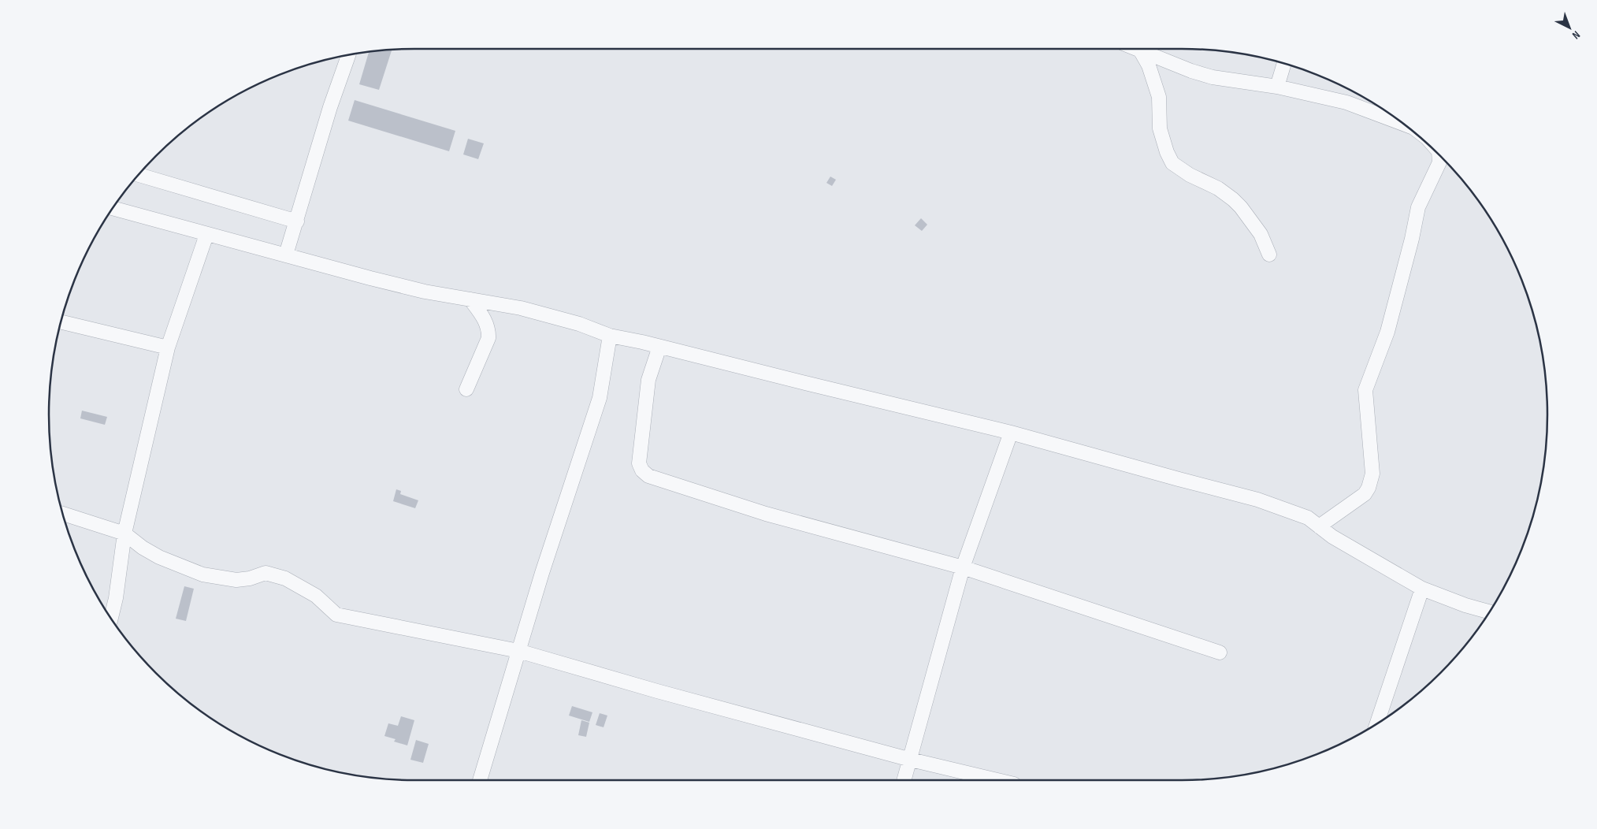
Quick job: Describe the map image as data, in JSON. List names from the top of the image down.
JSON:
{
  "north": "bottom right"
}
